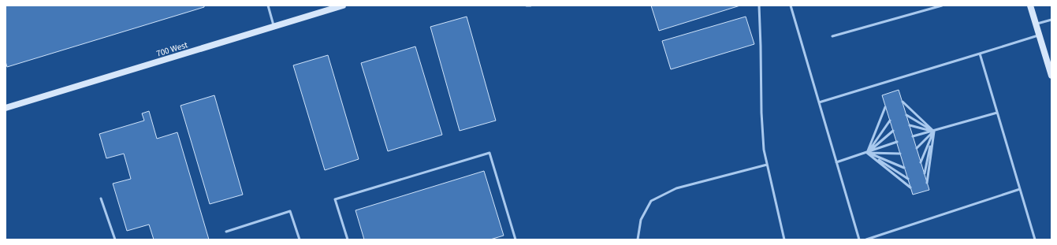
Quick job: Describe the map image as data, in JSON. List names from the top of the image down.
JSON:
{
  "streets": {
    "street": ["700 West"]
  }
}
